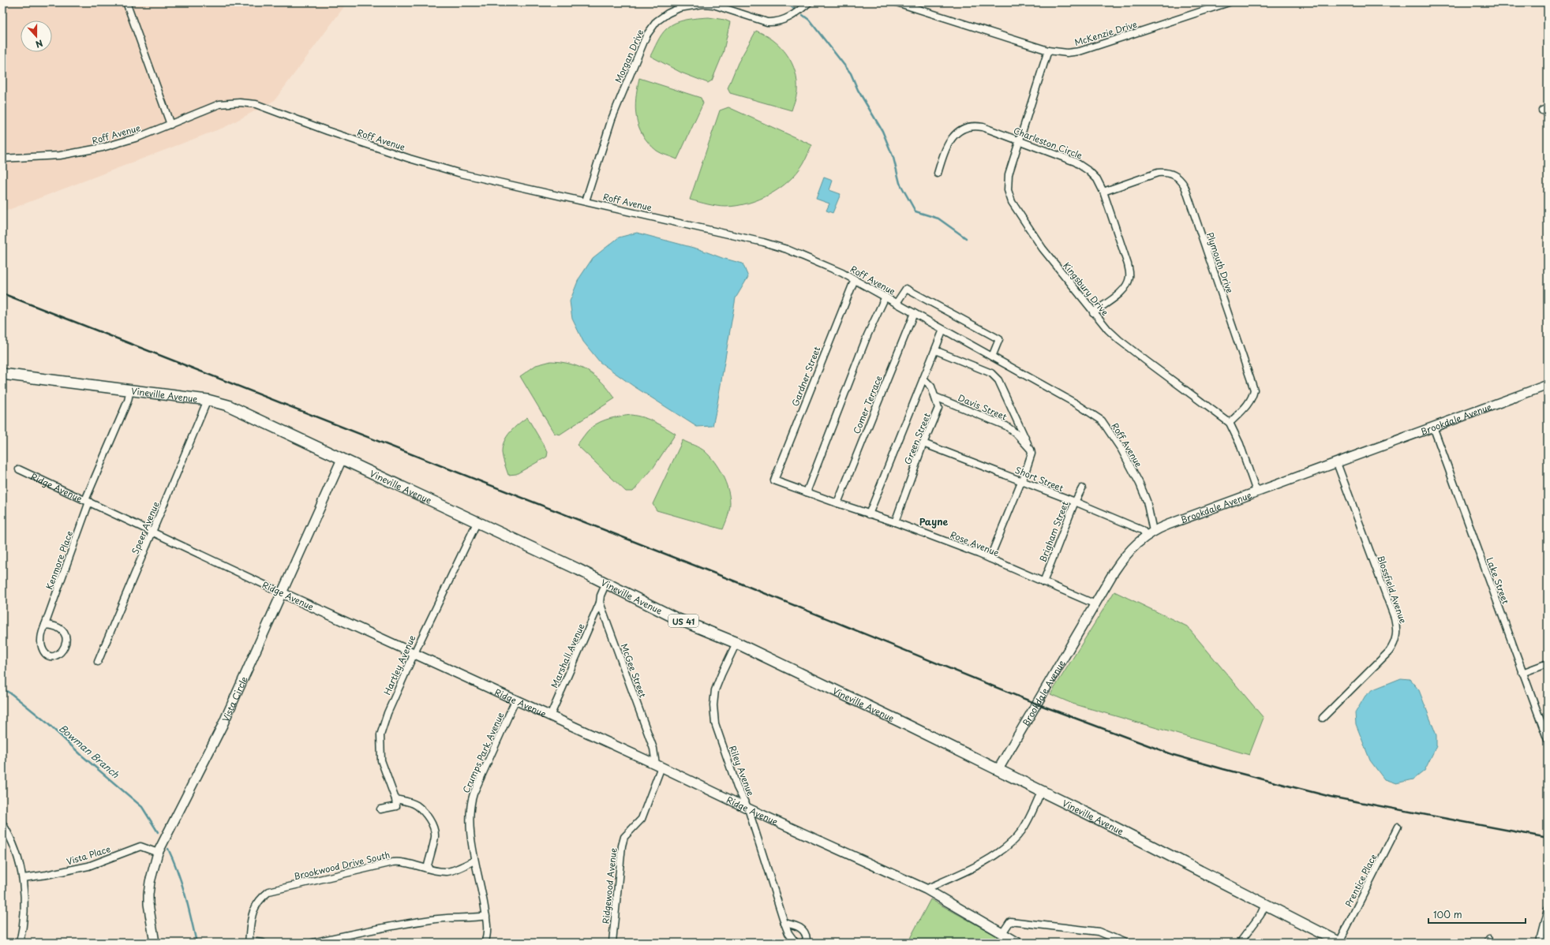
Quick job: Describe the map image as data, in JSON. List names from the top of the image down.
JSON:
{
  "streets": {
    "main road": ["Vineville Avenue", "US 41"],
    "street": [
      "McKenzie Drive",
      "Morgan Drive",
      "Roff Avenue",
      "Charleston Circle",
      "Plymouth Drive",
      "Kingsbury Drive",
      "Gardner Street",
      "Comer Terrace",
      "Davis Street",
      "Brookdale Avenue",
      "Green Street",
      "Short Street",
      "Ridge Avenue",
      "Speer Avenue",
      "Brigham Street",
      "Rose Avenue",
      "Kenmore Place",
      "Lake Street",
      "Blossfield Avenue",
      "Marshall Avenue",
      "Hartley Avenue",
      "McGee Street",
      "Vista Circle",
      "Crumps Park Avenue",
      "Riley Avenue",
      "Vista Place",
      "Brookwood Drive South",
      "Prentice Place",
      "Ridgewood Avenue"
    ]
  },
  "crossings": [
    ["McKenzie Drive", "Kingsbury Drive"],
    ["Morgan Drive", "Roff Avenue"],
    ["Roff Avenue", "Gardner Street"],
    ["Roff Avenue", "Comer Terrace"],
    ["Roff Avenue", "Brookdale Avenue"],
    ["Roff Avenue", "Short Street"],
    ["Charleston Circle", "Plymouth Drive"],
    ["Charleston Circle", "Kingsbury Drive"],
    ["Plymouth Drive", "Kingsbury Drive"],
    ["Kingsbury Drive", "Brookdale Avenue"],
    ["Gardner Street", "Rose Avenue"],
    ["Vineville Avenue", "Brookdale Avenue"],
    ["Vineville Avenue", "Speer Avenue"],
    ["Vineville Avenue", "Kenmore Place"],
    ["Vineville Avenue", "Hartley Avenue"],
    ["Vineville Avenue", "Vista Circle"],
    ["Vineville Avenue", "Riley Avenue"],
    ["Vineville Avenue", "Prentice Place"],
    ["Comer Terrace", "Rose Avenue"],
    ["Davis Street", "Green Street"],
    ["Brookdale Avenue", "Short Street"],
    ["Brookdale Avenue", "Rose Avenue"],
    ["Brookdale Avenue", "Lake Street"],
    ["Brookdale Avenue", "Blossfield Avenue"],
    ["Green Street", "Short Street"],
    ["Green Street", "Rose Avenue"],
    ["Short Street", "Brigham Street"],
    ["Ridge Avenue", "Speer Avenue"],
    ["Ridge Avenue", "Kenmore Place"],
    ["Ridge Avenue", "Marshall Avenue"],
    ["Ridge Avenue", "Hartley Avenue"],
    ["Ridge Avenue", "McGee Street"],
    ["Ridge Avenue", "Vista Circle"],
    ["Ridge Avenue", "Crumps Park Avenue"],
    ["Ridge Avenue", "Riley Avenue"],
    ["Ridge Avenue", "Ridgewood Avenue"],
    ["Brigham Street", "Rose Avenue"],
    ["Marshall Avenue", "McGee Street"],
    ["McGee Street", "Ridgewood Avenue"],
    ["Vista Circle", "Vista Place"],
    ["Crumps Park Avenue", "Brookwood Drive South"]
  ],
  "districts": ["Payne"],
  "water": ["Bowman Branch"],
  "scale_bar": "100 m",
  "north": "bottom"
}
